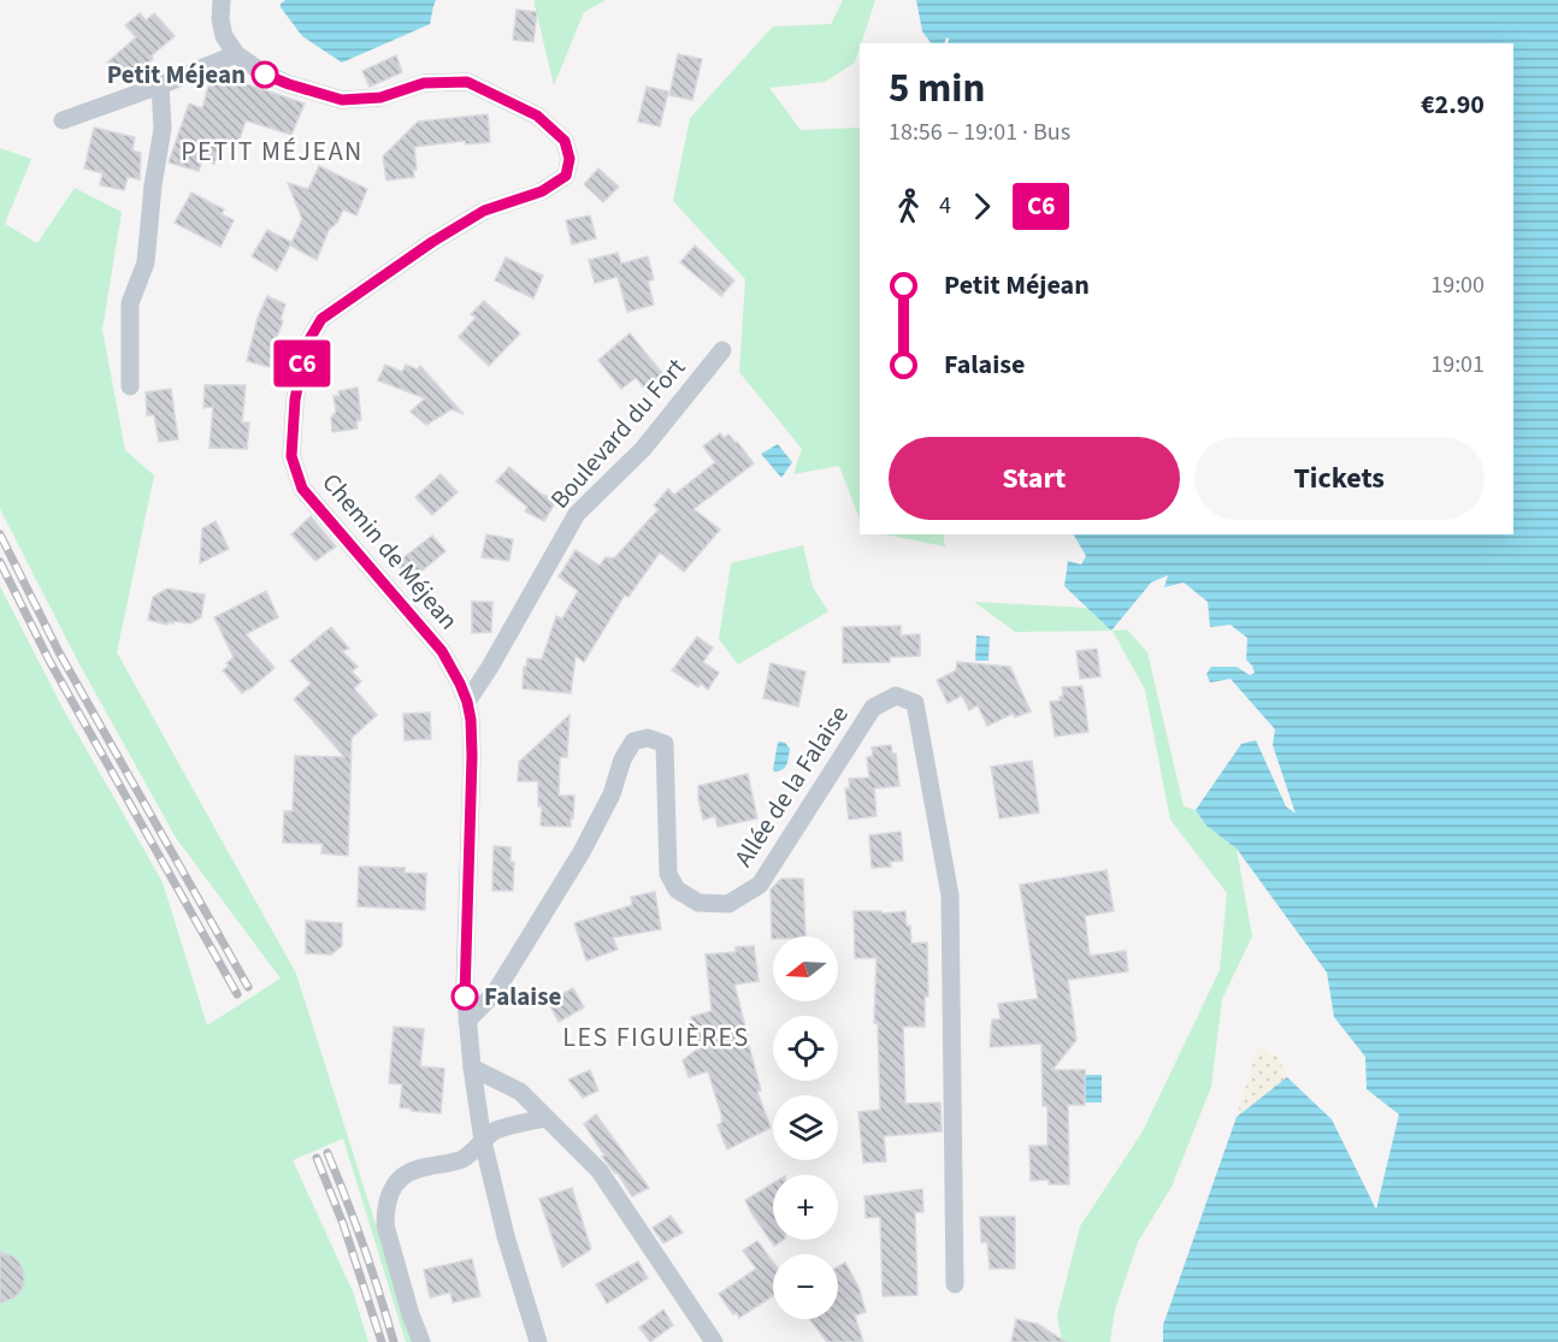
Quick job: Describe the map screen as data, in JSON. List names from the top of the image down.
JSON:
{
  "streets": {
    "street": ["Boulevard du Fort", "Chemin de Méjean", "Allée de la Falaise"]
  },
  "crossings": [
    ["Boulevard du Fort", "Chemin de Méjean"],
    ["Chemin de Méjean", "Allée de la Falaise"]
  ],
  "districts": ["PETIT MÉJEAN", "LES FIGUIÈRES"],
  "places": ["Petit Méjean", "Falaise"],
  "lines": ["bus line C6"],
  "north": "left",
  "page": {
    "on_map": "C6",
    "heading": ["5 min", "18:56 – 19:01 · Bus", "€2.90"],
    "legs": ["4", "C6"],
    "list": [
      {
        "name": "Petit Méjean",
        "value": "19:00"
      },
      {
        "name": "Falaise",
        "value": "19:01"
      }
    ],
    "buttons": ["Start", "Tickets"],
    "map_buttons": ["+", "−"]
  }
}
